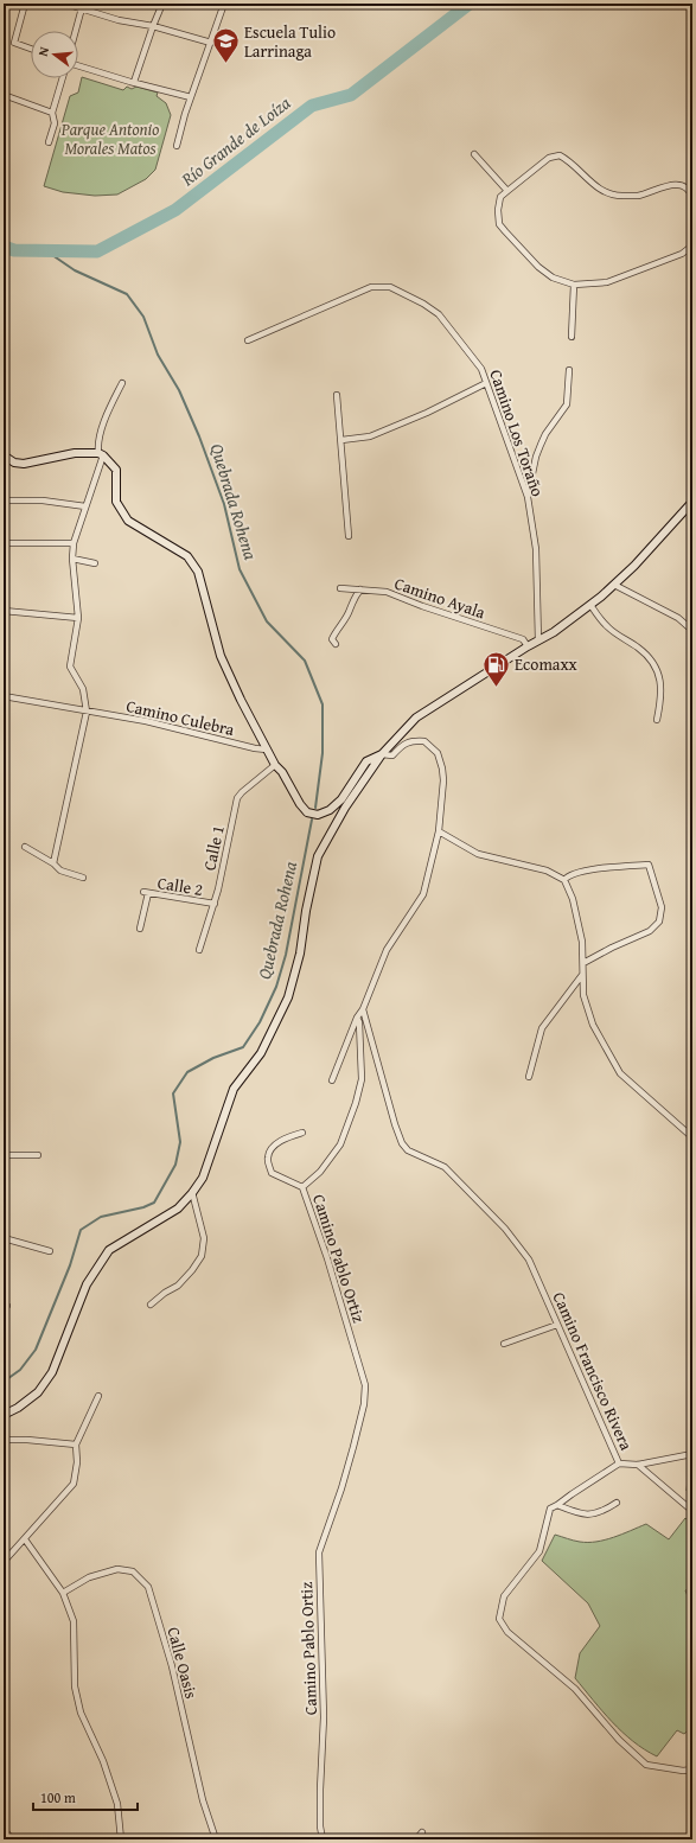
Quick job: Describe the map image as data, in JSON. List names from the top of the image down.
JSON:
{
  "streets": {
    "street": [
      "Camino Los Toraño",
      "Camino Ayala",
      "Camino Culebra",
      "Calle 1",
      "Calle 2",
      "Camino Pablo Ortiz",
      "Camino Francisco Rivera",
      "Calle Oasis"
    ]
  },
  "crossings": [
    ["Calle 1", "Calle 2"]
  ],
  "water": ["Río Grande de Loíza", "Quebrada Rohena"],
  "parks": ["Parque Antonio Morales Matos"],
  "places": {
    "school or university": ["Escuela Tulio Larrinaga"],
    "fuel station": ["Ecomaxx"]
  },
  "scale_bar": "100 m",
  "north": "left"
}
